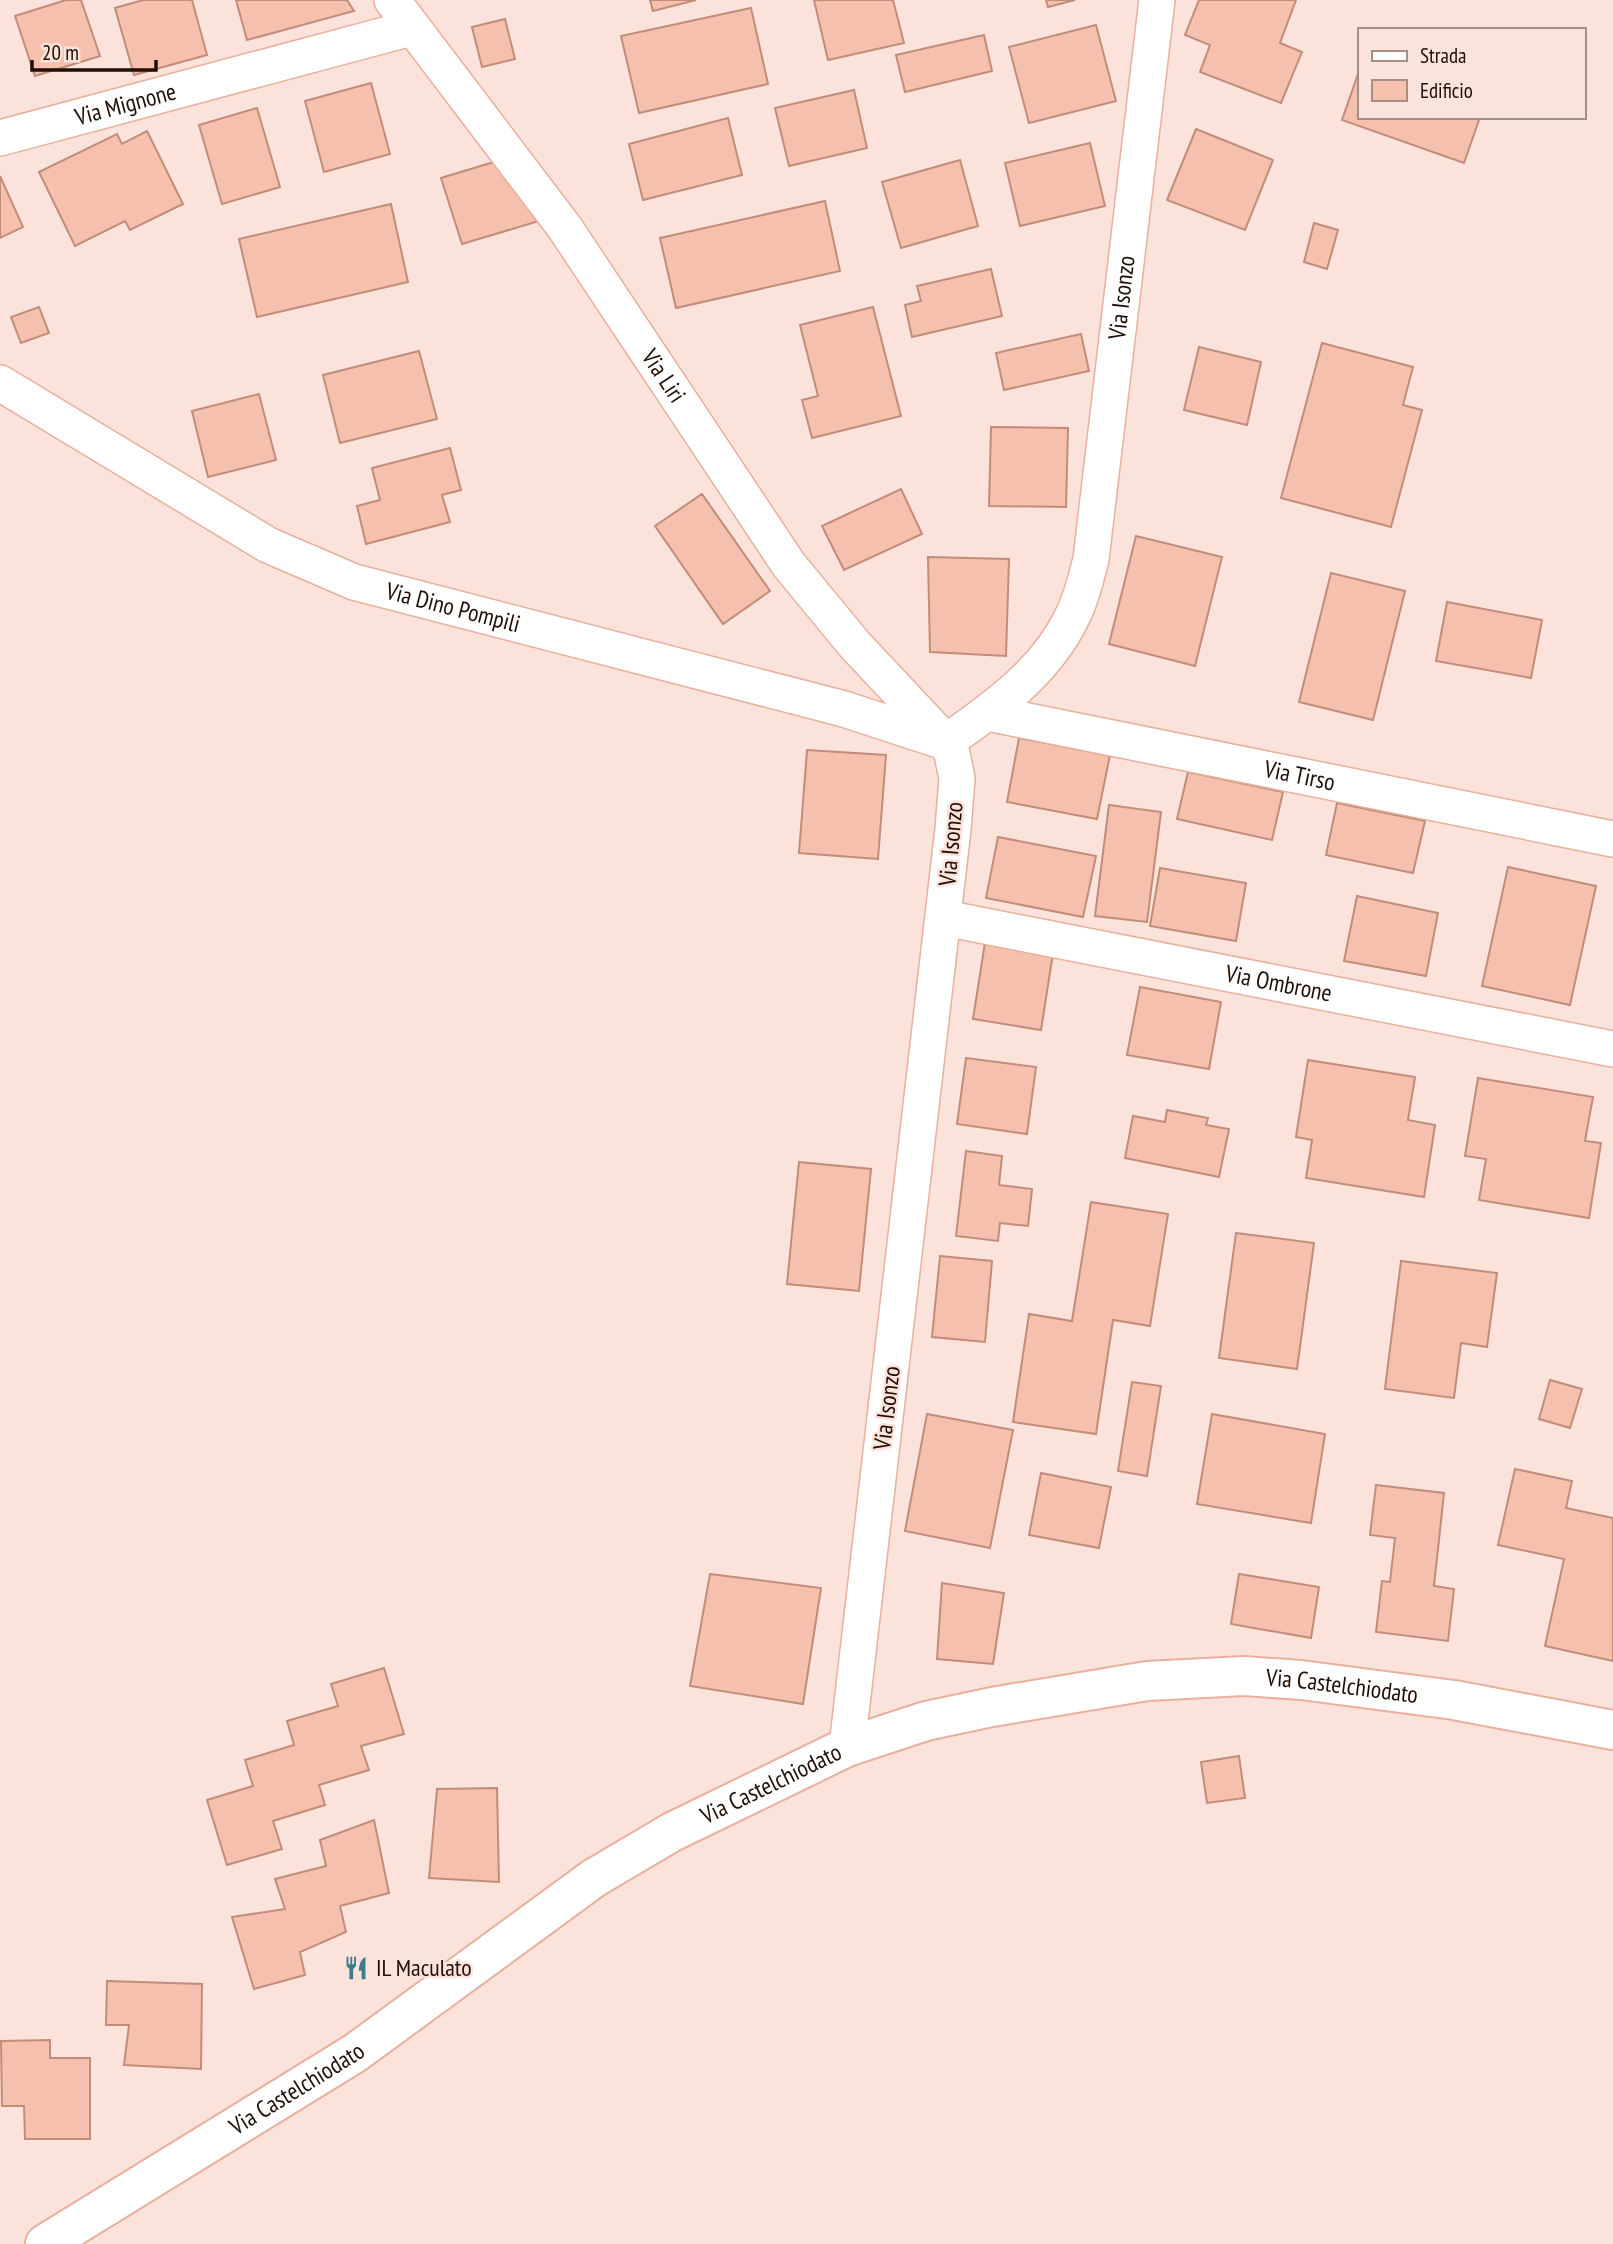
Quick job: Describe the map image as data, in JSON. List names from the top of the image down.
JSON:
{
  "streets": {
    "street": [
      "Via Mignone",
      "Via Isonzo",
      "Via Liri",
      "Via Dino Pompili",
      "Via Tirso",
      "Via Ombrone",
      "Via Castelchiodato"
    ]
  },
  "crossings": [
    ["Via Mignone", "Via Liri"],
    ["Via Isonzo", "Via Liri"],
    ["Via Isonzo", "Via Dino Pompili"],
    ["Via Isonzo", "Via Tirso"],
    ["Via Isonzo", "Via Ombrone"],
    ["Via Isonzo", "Via Castelchiodato"],
    ["Via Liri", "Via Dino Pompili"]
  ],
  "places": {
    "restaurant": ["IL Maculato"]
  },
  "legend": ["Strada", "Edificio"],
  "scale_bar": "20 m"
}
